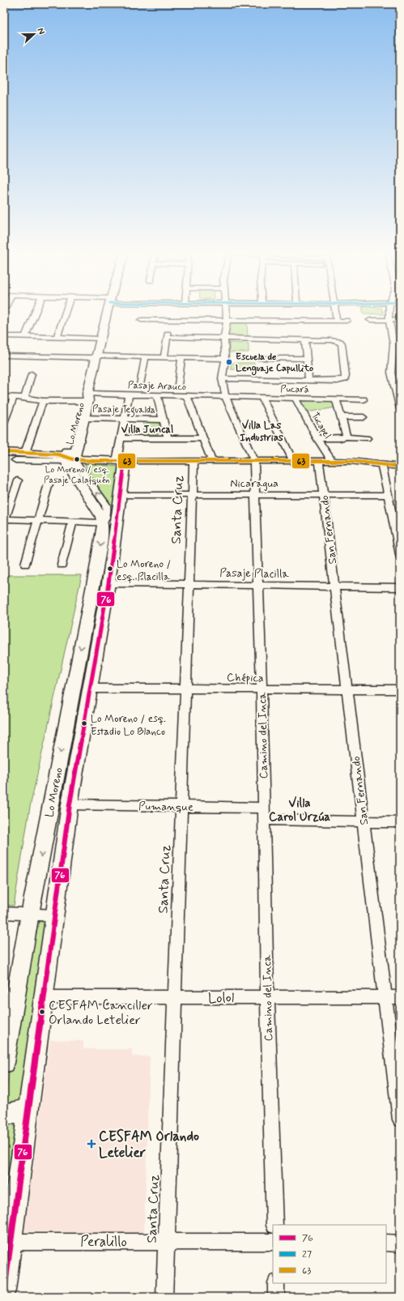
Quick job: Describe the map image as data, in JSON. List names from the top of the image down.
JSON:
{
  "streets": {
    "street": [
      "Pasaje Arauco",
      "Pucará",
      "Pasaje Tegualda",
      "Lo Moreno",
      "Tucapel",
      "Nicaragua",
      "Santa Cruz",
      "San Fernando",
      "Pasaje Placilla",
      "Chépica",
      "Camino del Inca",
      "Pumanque",
      "Lolol",
      "Peralillo"
    ]
  },
  "crossings": [
    ["Pasaje Arauco", "Pucará"],
    ["Pasaje Arauco", "Lo Moreno"],
    ["Pasaje Arauco", "Camino del Inca"],
    ["Pucará", "Tucapel"],
    ["Pucará", "Camino del Inca"],
    ["Pasaje Tegualda", "Lo Moreno"],
    ["Lo Moreno", "Nicaragua"],
    ["Lo Moreno", "Pasaje Placilla"],
    ["Lo Moreno", "Chépica"],
    ["Lo Moreno", "Pumanque"],
    ["Lo Moreno", "Lolol"],
    ["Lo Moreno", "Peralillo"],
    ["Nicaragua", "Santa Cruz"],
    ["Nicaragua", "San Fernando"],
    ["Nicaragua", "Camino del Inca"],
    ["Santa Cruz", "Pasaje Placilla"],
    ["Santa Cruz", "Chépica"],
    ["Santa Cruz", "Pumanque"],
    ["Santa Cruz", "Lolol"],
    ["Santa Cruz", "Peralillo"],
    ["San Fernando", "Pasaje Placilla"],
    ["San Fernando", "Chépica"],
    ["San Fernando", "Lolol"],
    ["Pasaje Placilla", "Camino del Inca"],
    ["Chépica", "Camino del Inca"],
    ["Camino del Inca", "Pumanque"],
    ["Camino del Inca", "Lolol"]
  ],
  "districts": ["Villa Las Industrias", "Villa Juncal", "Villa Carol Urzúa"],
  "places": {
    "other": [
      "Escuela de Lenguaje Capullito",
      "Lo Moreno / esq. Pasaje Calafquén",
      "Lo Moreno / esq. Placilla",
      "Lo Moreno / esq. Estadio Lo Blanco",
      "CESFAM Canciller Orlando Letelier"
    ],
    "health": ["CESFAM Orlando Letelier"]
  },
  "lines": ["transit line 63", "transit line 76"],
  "legend": ["76", "27", "63"],
  "north": "right"
}
